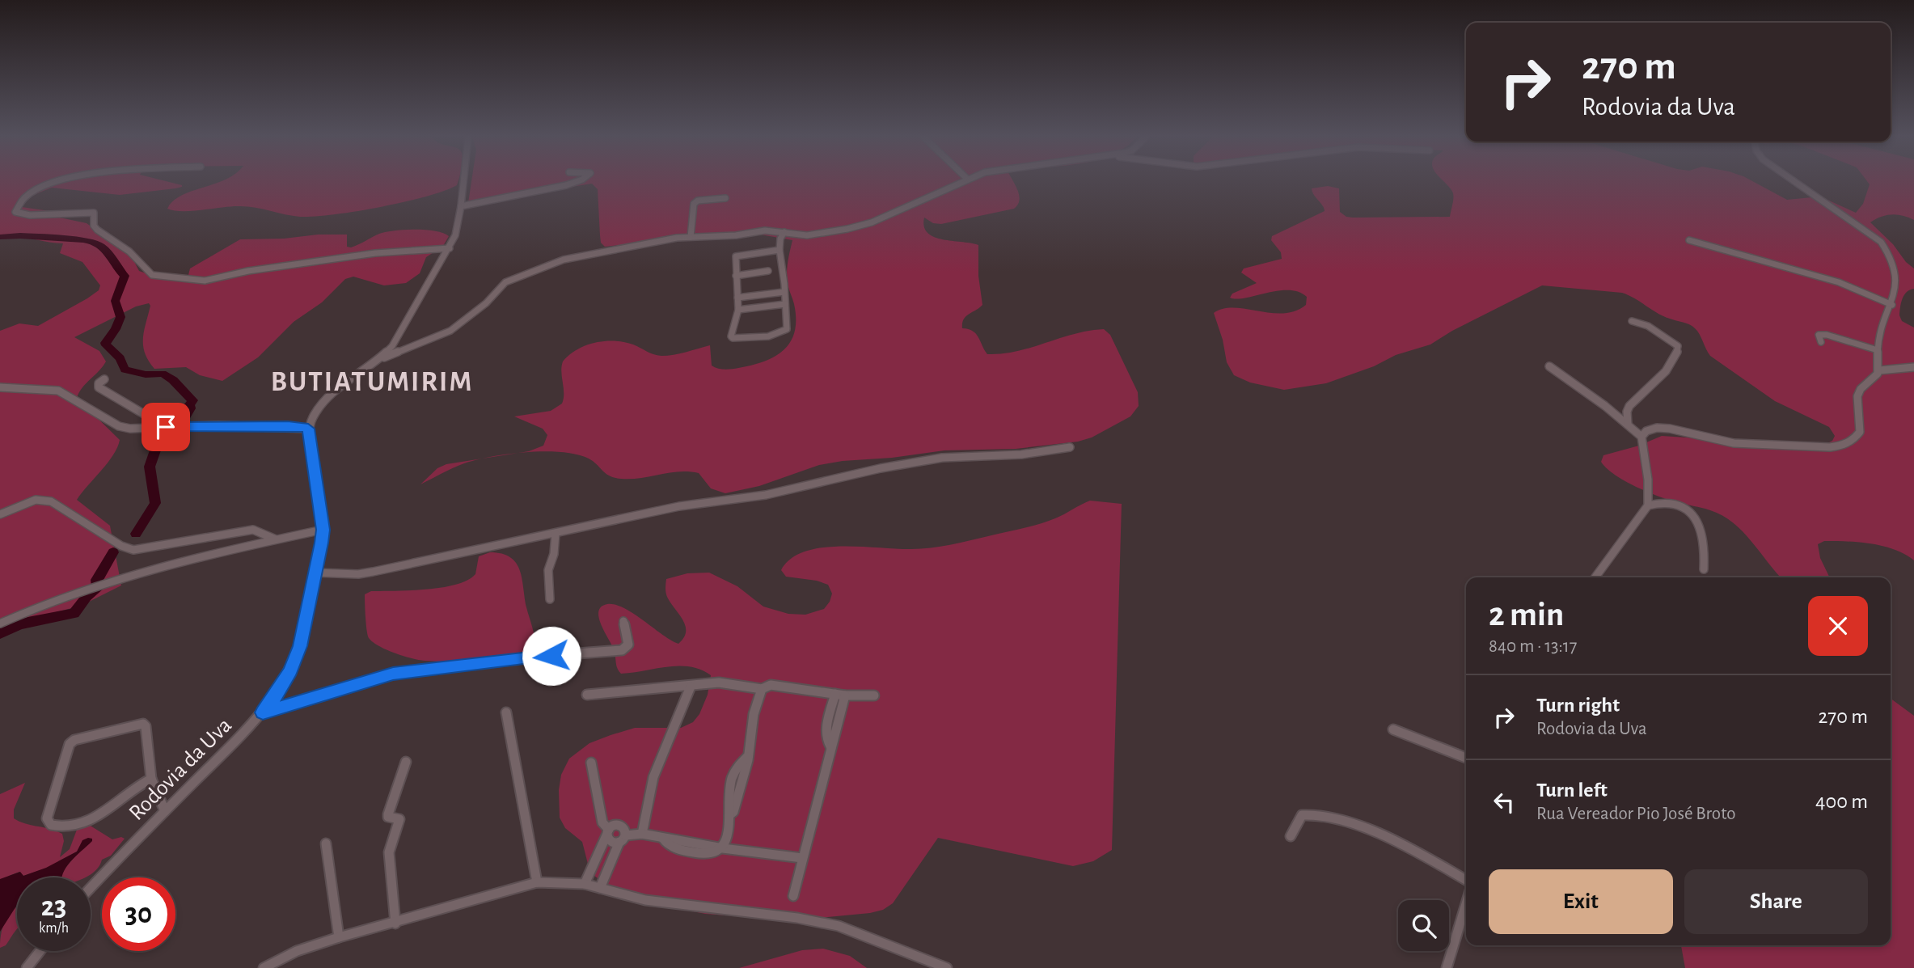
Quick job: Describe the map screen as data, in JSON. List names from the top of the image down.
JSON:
{
  "streets": {
    "street": ["Rodovia da Uva"]
  },
  "districts": ["BUTIATUMIRIM"],
  "page": {
    "turn": ["270 m", "Rodovia da Uva"],
    "heading": ["2 min", "840 m · 13:17"],
    "list": [
      {
        "name": "Turn right",
        "note": "Rodovia da Uva",
        "value": "270 m"
      },
      {
        "name": "Turn left",
        "note": "Rua Vereador Pio José Broto",
        "value": "400 m"
      }
    ],
    "buttons": ["Exit", "Share"],
    "speed": "23 km/h",
    "limit": "30"
  }
}
